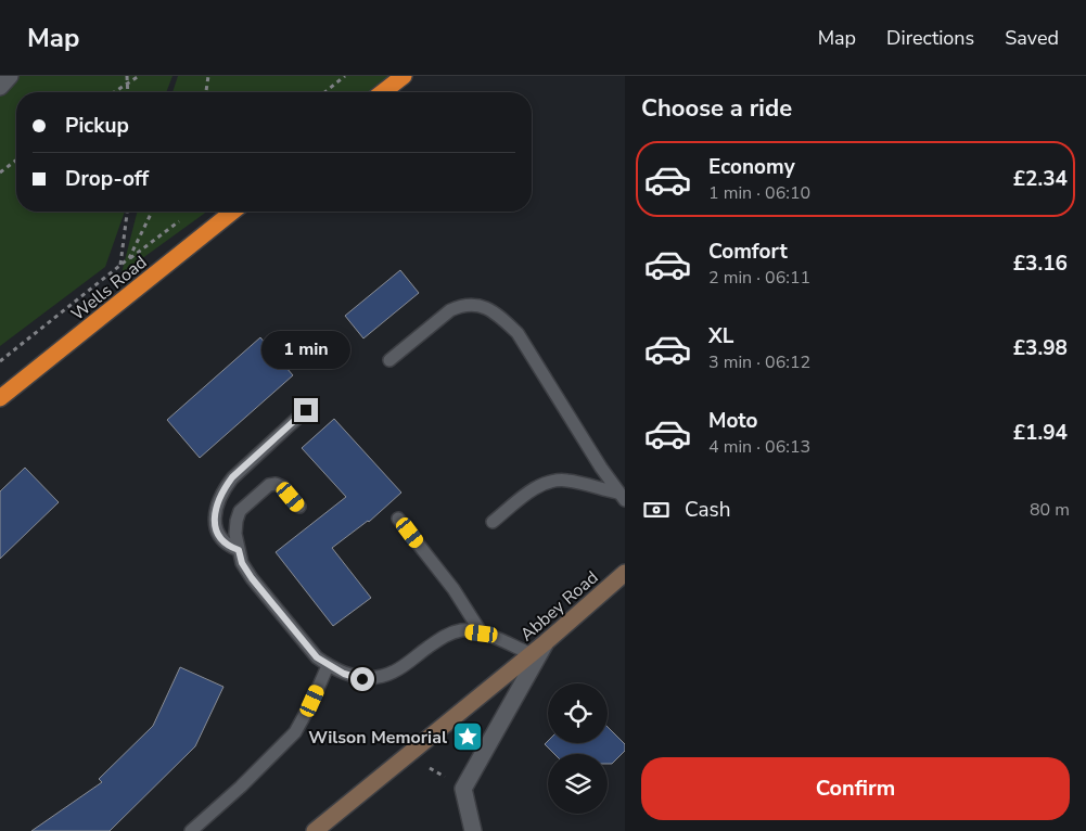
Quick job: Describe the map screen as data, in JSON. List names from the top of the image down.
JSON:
{
  "streets": {
    "highway": ["Wells Road"],
    "street": ["Abbey Road"]
  },
  "places": {
    "place": ["Wilson Memorial"]
  },
  "page": {
    "header": "Map",
    "nav": ["Map", "Directions", "Saved"],
    "heading": "Choose a ride",
    "banner": ["Pickup", "Drop-off"],
    "list": [
      {
        "name": "Economy",
        "note": "1 min · 06:10",
        "value": "£2.34"
      },
      {
        "name": "Comfort",
        "note": "2 min · 06:11",
        "value": "£3.16"
      },
      {
        "name": "XL",
        "note": "3 min · 06:12",
        "value": "£3.98"
      },
      {
        "name": "Moto",
        "note": "4 min · 06:13",
        "value": "£1.94"
      }
    ],
    "bubble": "1 min",
    "pay": ["Cash", "80 m"],
    "buttons": "Confirm"
  }
}
